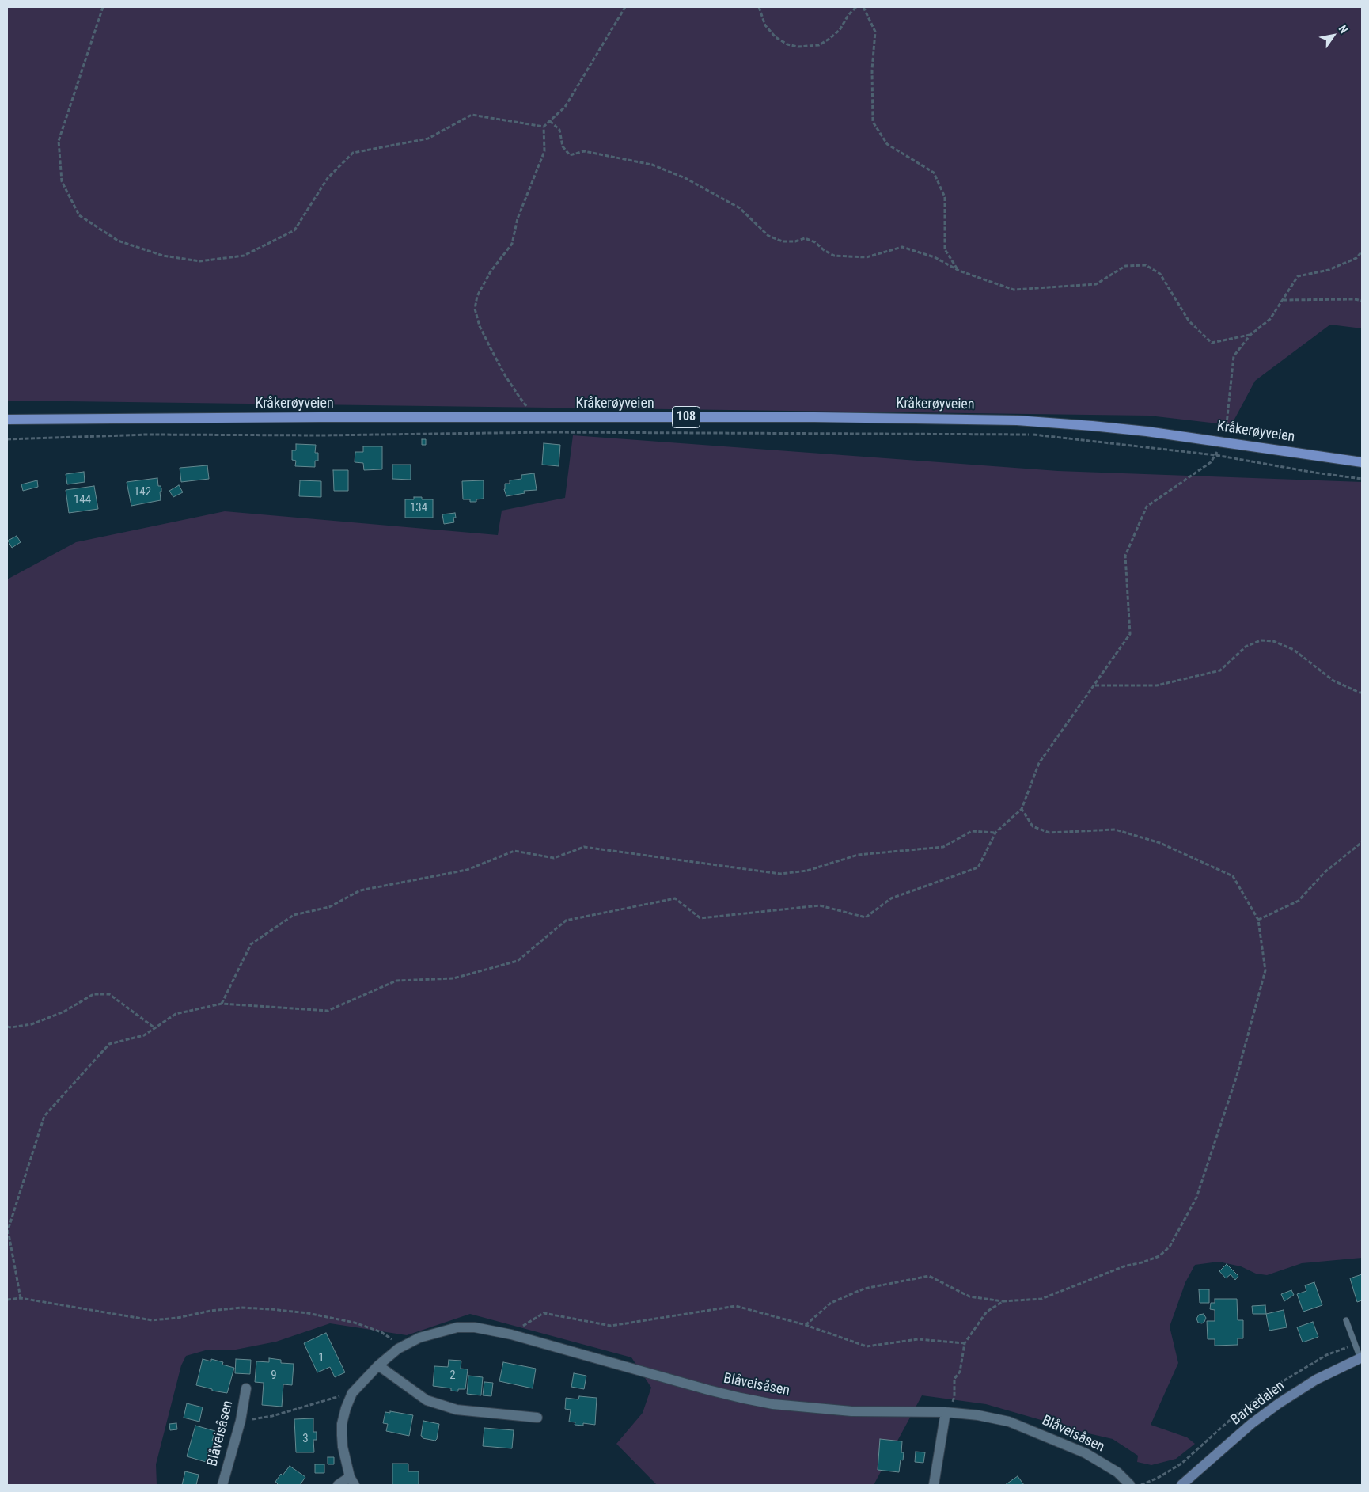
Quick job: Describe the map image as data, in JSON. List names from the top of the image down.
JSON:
{
  "streets": {
    "main road": ["Kråkerøyveien", "108", "Barkedalen"],
    "street": ["Blåveisåsen"]
  },
  "house_numbers": [
    "142",
    "144",
    "134",
    "1",
    "9",
    "2",
    "3"
  ],
  "north": "top right"
}
